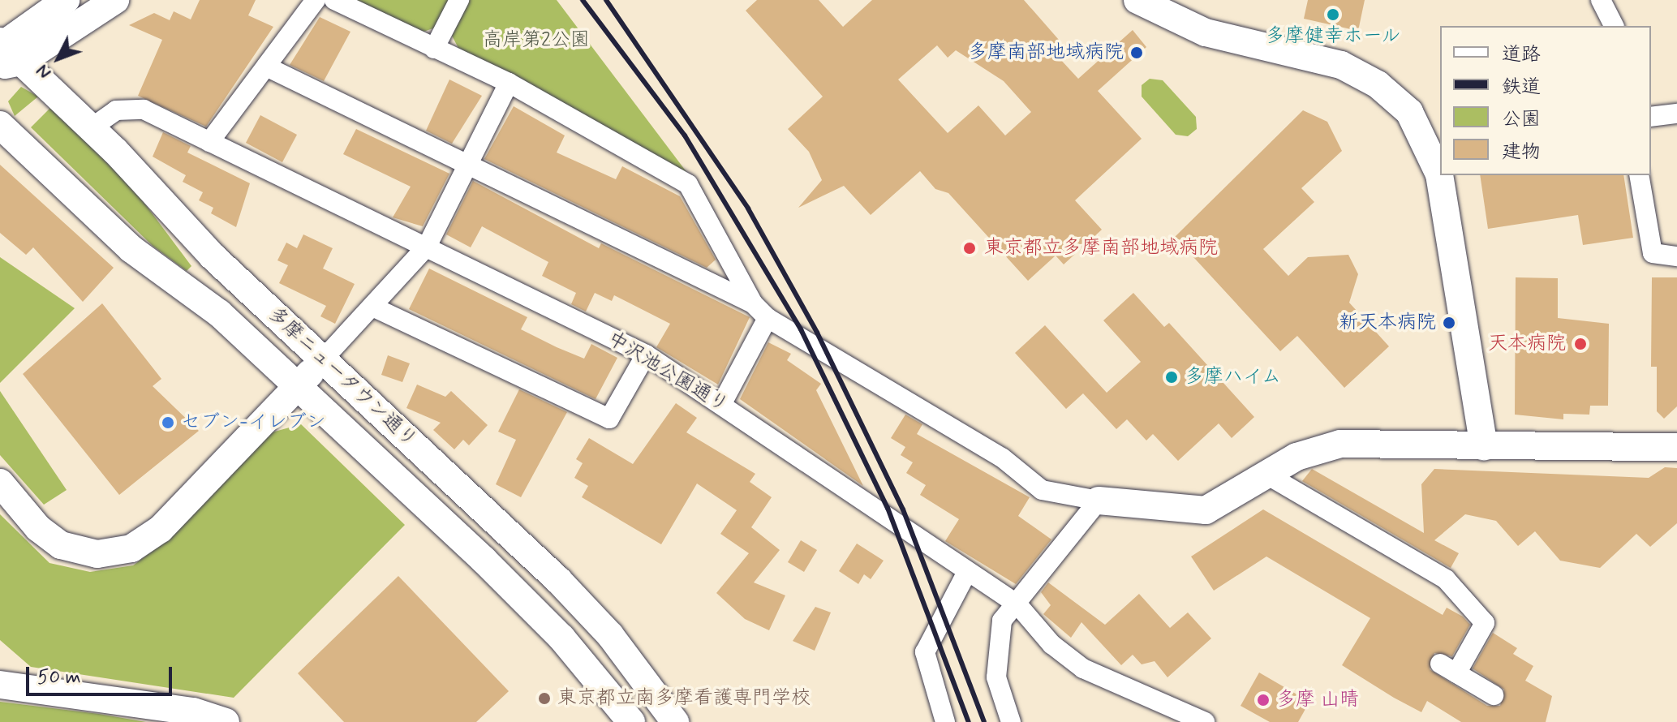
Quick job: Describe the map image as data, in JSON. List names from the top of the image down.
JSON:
{
  "streets": {
    "main road": ["多摩ニュータウン通り"],
    "street": ["中沢池公園通り"]
  },
  "crossings": [
    ["中沢池公園通り", "多摩ニュータウン通り"]
  ],
  "parks": ["高岸第2公園"],
  "places": [
    "多摩健幸ホール",
    "多摩南部地域病院",
    "東京都立多摩南部地域病院",
    "新天本病院",
    "天本病院",
    "多摩ハイム",
    "セブン-イレブン",
    "東京都立南多摩看護専門学校",
    "多摩 山晴"
  ],
  "legend": [
    "道路",
    "鉄道",
    "公園",
    "建物"
  ],
  "scale_bar": "50 m",
  "north": "bottom left"
}
